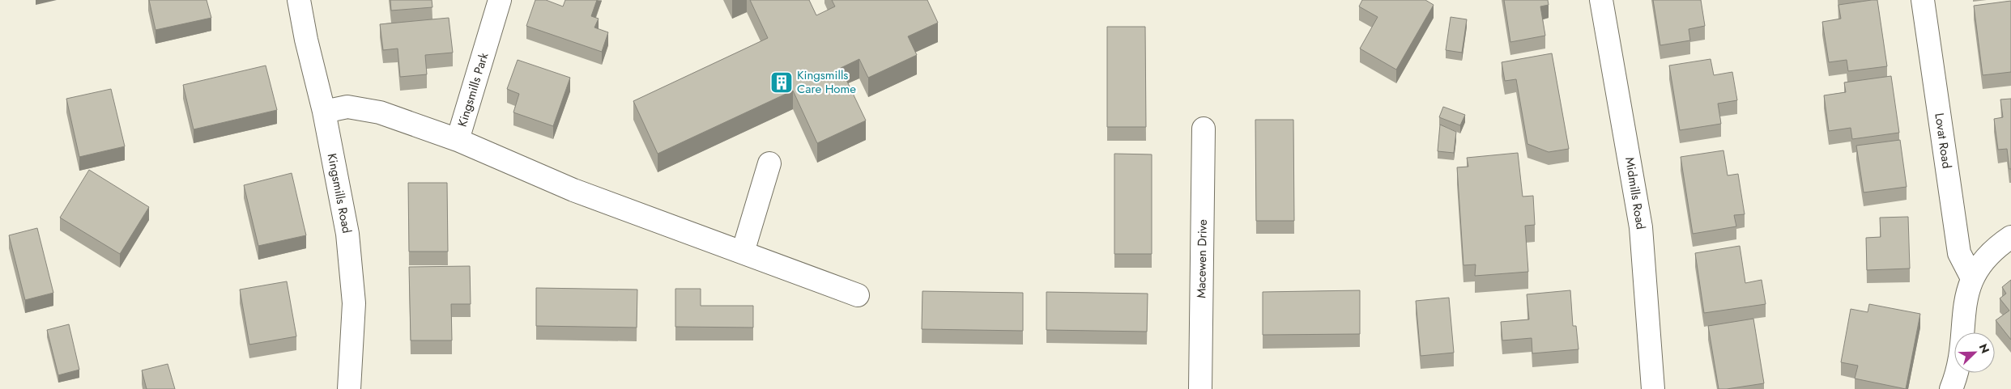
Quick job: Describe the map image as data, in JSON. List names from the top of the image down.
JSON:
{
  "streets": {
    "street": [
      "Kingsmills Park",
      "Lovat Road",
      "Kingsmills Road",
      "Midmills Road",
      "Macewen Drive"
    ]
  },
  "crossings": [
    ["Kingsmills Park", "Kingsmills Road"]
  ],
  "places": {
    "building": ["Kingsmills Care Home"]
  },
  "north": "top right"
}
